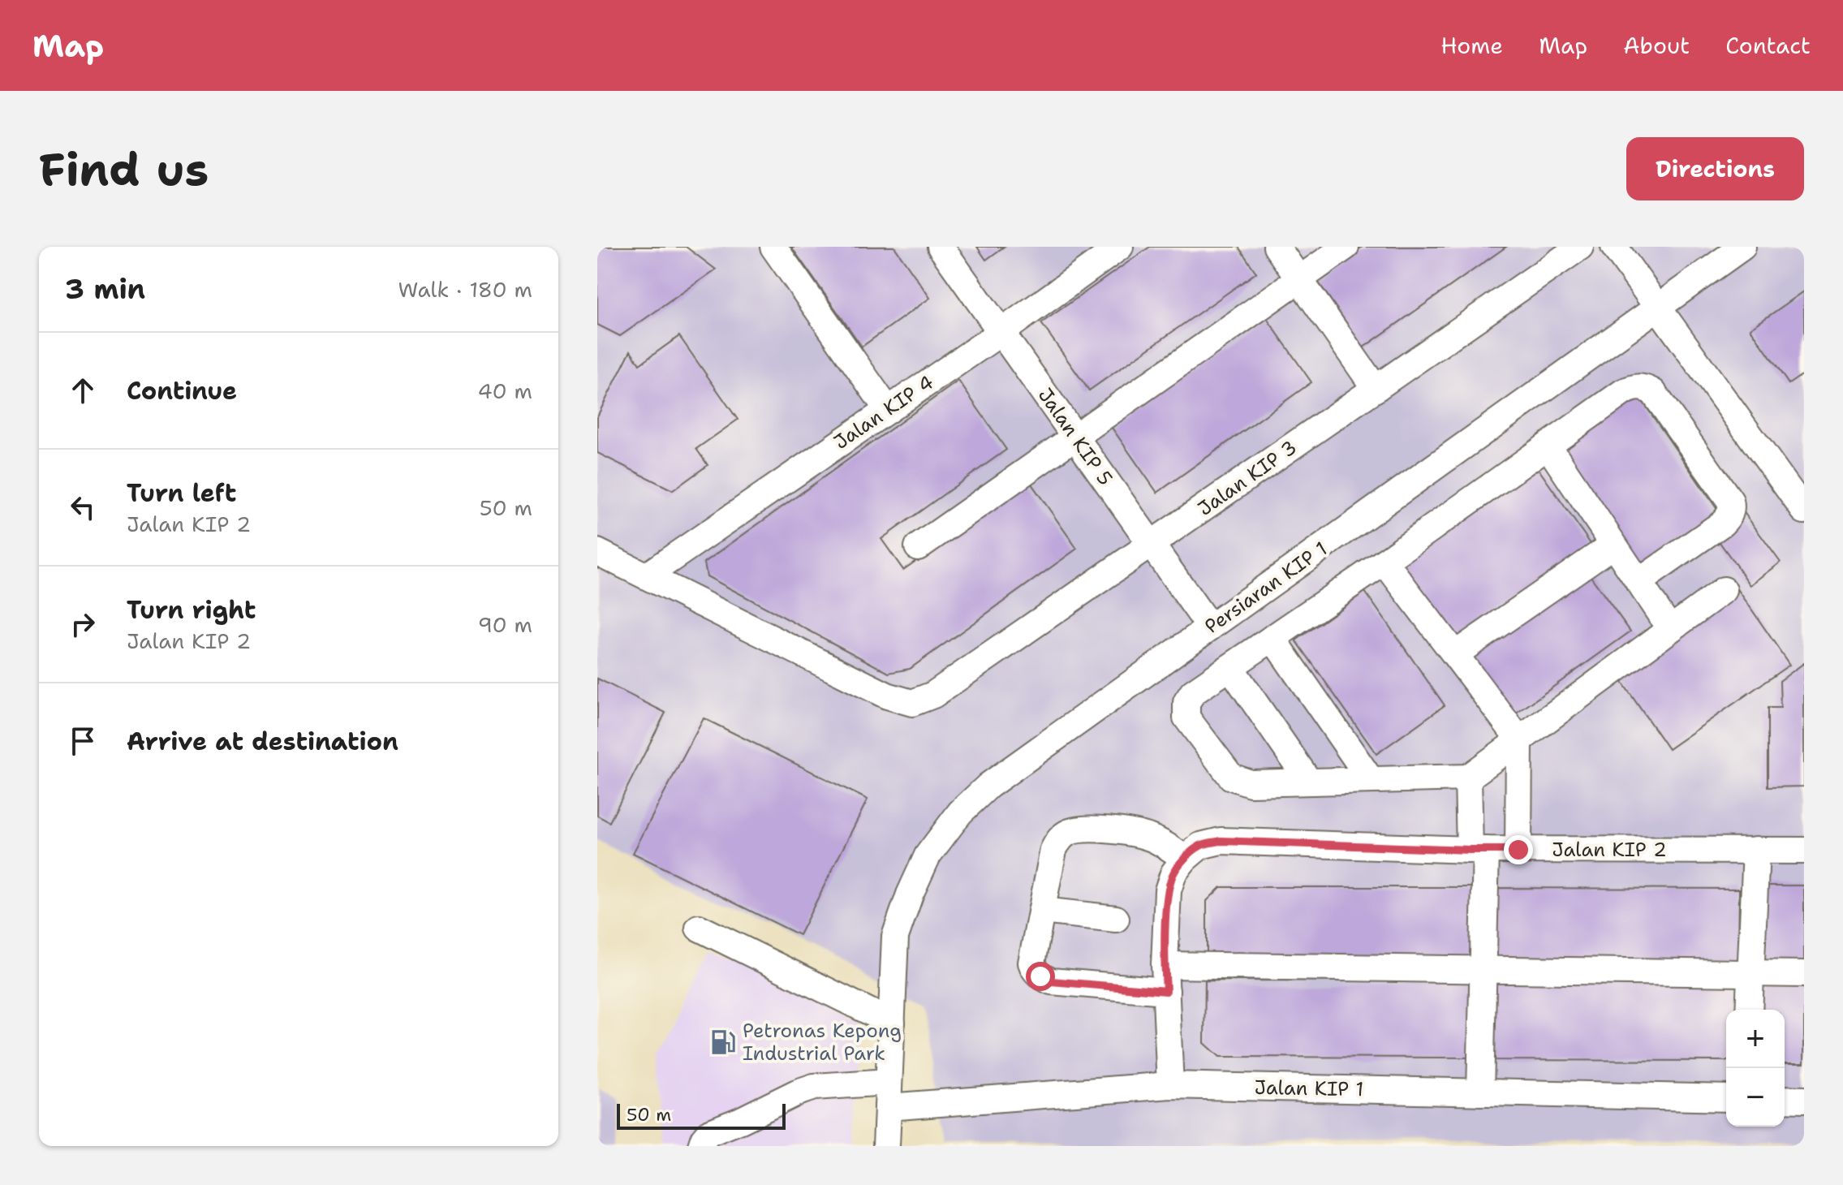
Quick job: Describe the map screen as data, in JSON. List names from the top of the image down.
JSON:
{
  "streets": {
    "street": [
      "Jalan KIP 4",
      "Jalan KIP 5",
      "Jalan KIP 3",
      "Persiaran KIP 1",
      "Jalan KIP 2",
      "Jalan KIP 1"
    ]
  },
  "crossings": [
    ["Jalan KIP 4", "Jalan KIP 5"],
    ["Jalan KIP 4", "Jalan KIP 3"],
    ["Jalan KIP 5", "Jalan KIP 3"],
    ["Jalan KIP 5", "Persiaran KIP 1"],
    ["Persiaran KIP 1", "Jalan KIP 1"]
  ],
  "places": {
    "fuel station": ["Petronas Kepong Industrial Park"]
  },
  "scale_bar": "50 m",
  "page": {
    "header": "Map",
    "nav": [
      "Home",
      "Map",
      "About",
      "Contact"
    ],
    "buttons": "Directions",
    "title": "Find us",
    "heading": ["3 min", "Walk · 180 m"],
    "list": [
      ["Continue", "40 m"],
      ["Turn left", "Jalan KIP 2", "50 m"],
      ["Turn right", "Jalan KIP 2", "90 m"],
      "Arrive at destination"
    ],
    "map_buttons": ["+", "−"],
    "scale": "50 m"
  }
}
